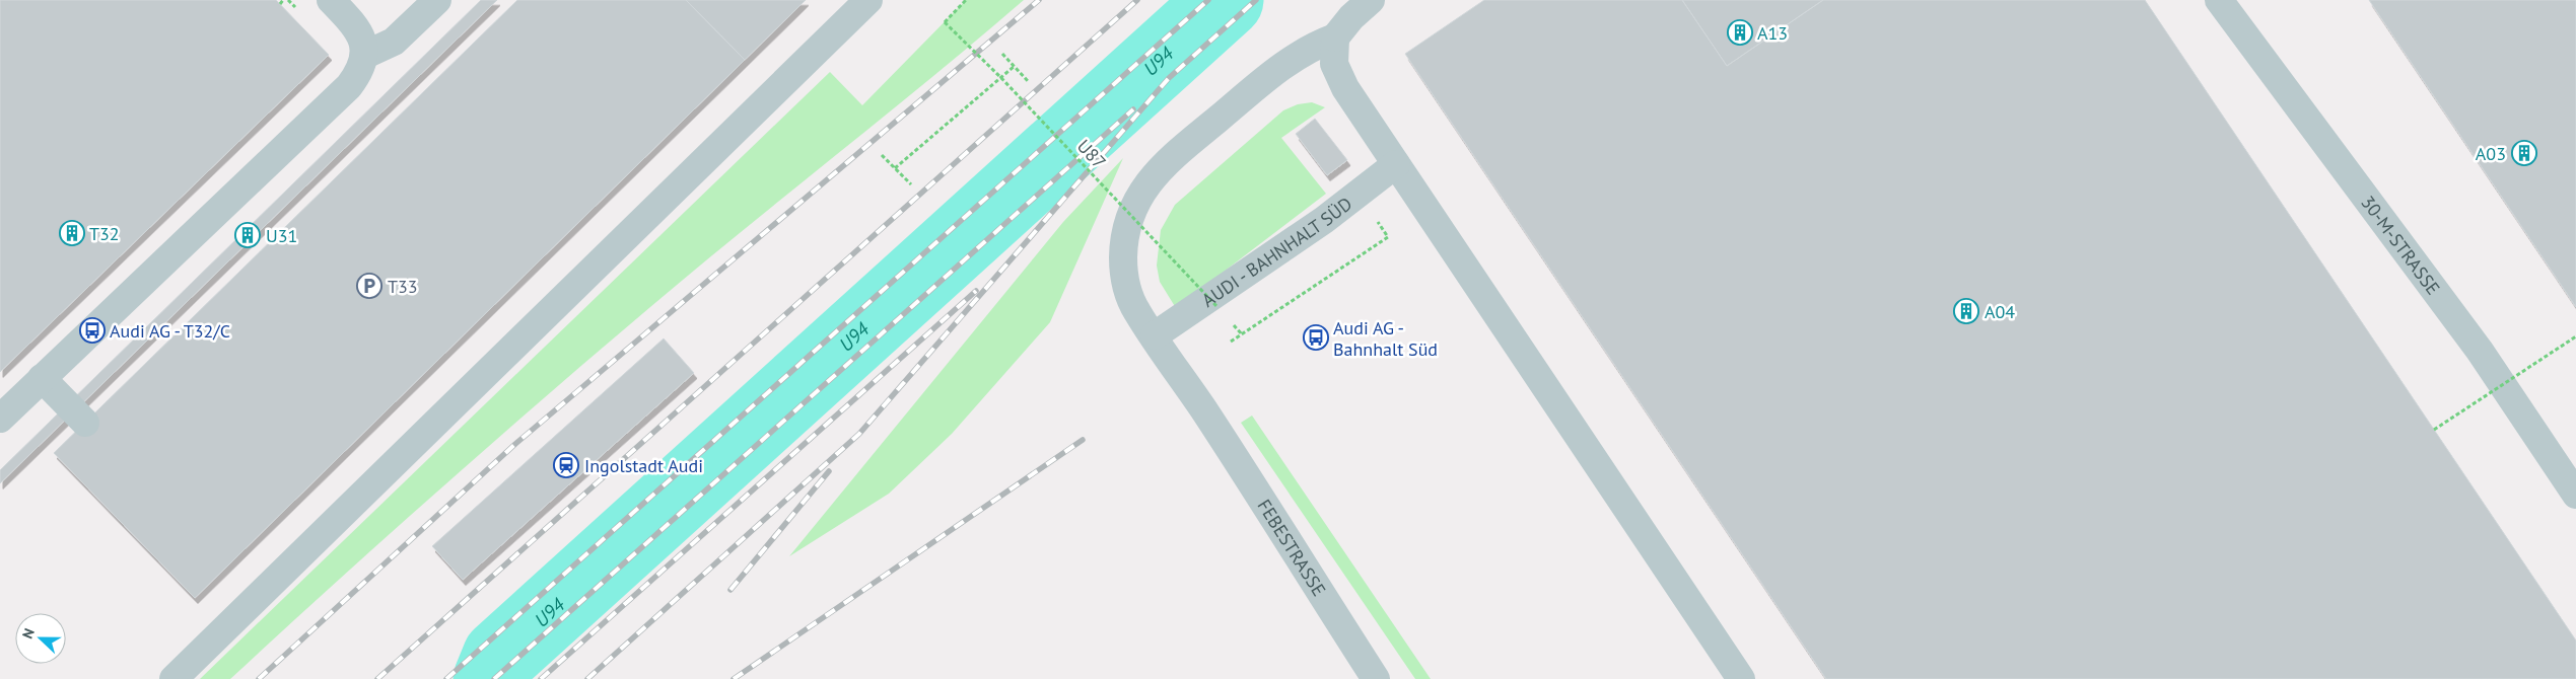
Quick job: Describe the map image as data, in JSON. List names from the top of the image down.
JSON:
{
  "streets": {
    "lane": ["30-M-STRASSE", "AUDI - BAHNHALT SÜD", "FEBESTRASSE"],
    "path": ["U87"]
  },
  "crossings": [
    ["AUDI - BAHNHALT SÜD", "FEBESTRASSE"]
  ],
  "water": ["U94"],
  "places": {
    "building": [
      "A13",
      "A03",
      "T32",
      "U31",
      "A04"
    ],
    "parking": ["T33"],
    "bus stop": ["Audi AG - T32/C", "Audi AG - Bahnhalt Süd"],
    "station": ["Ingolstadt Audi"]
  },
  "north": "left"
}
